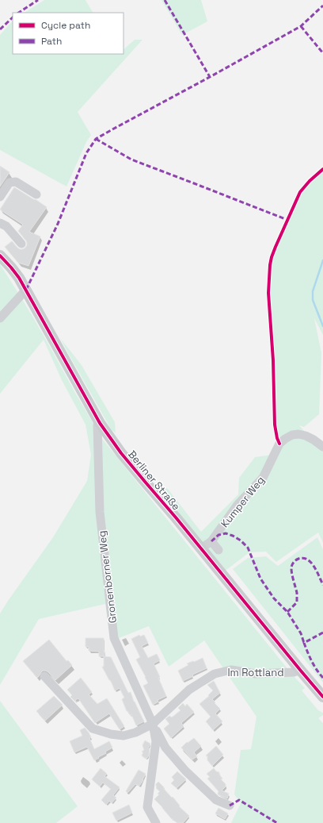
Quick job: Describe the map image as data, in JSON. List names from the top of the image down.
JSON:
{
  "streets": {
    "main road": ["Berliner Straße"],
    "street": ["Kumper Weg", "Gronenborner Weg", "Im Rottland"]
  },
  "crossings": [
    ["Berliner Straße", "Kumper Weg"],
    ["Berliner Straße", "Gronenborner Weg"],
    ["Berliner Straße", "Im Rottland"],
    ["Gronenborner Weg", "Im Rottland"]
  ],
  "legend": ["Cycle path", "Path"]
}
